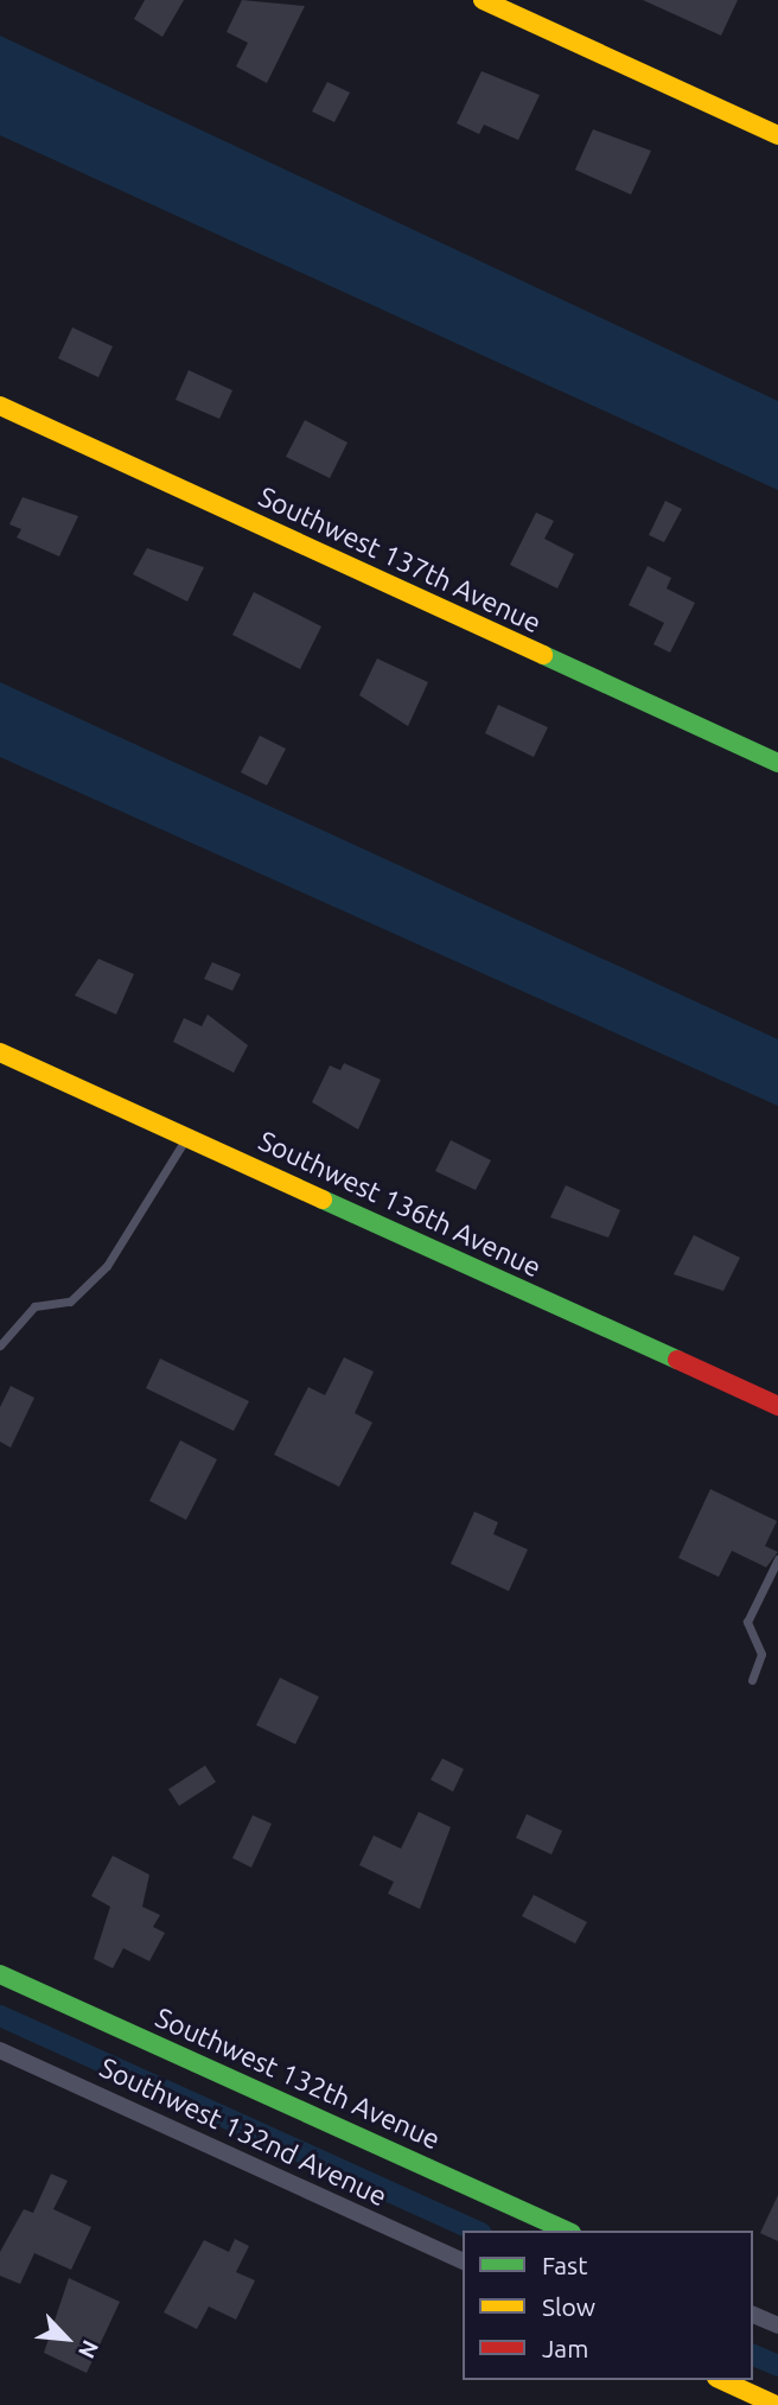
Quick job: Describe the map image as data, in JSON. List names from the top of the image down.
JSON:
{
  "streets": {
    "street": [
      "Southwest 137th Avenue",
      "Southwest 136th Avenue",
      "Southwest 132th Avenue",
      "Southwest 132nd Avenue"
    ]
  },
  "legend": ["Fast", "Slow", "Jam"],
  "north": "bottom right"
}
